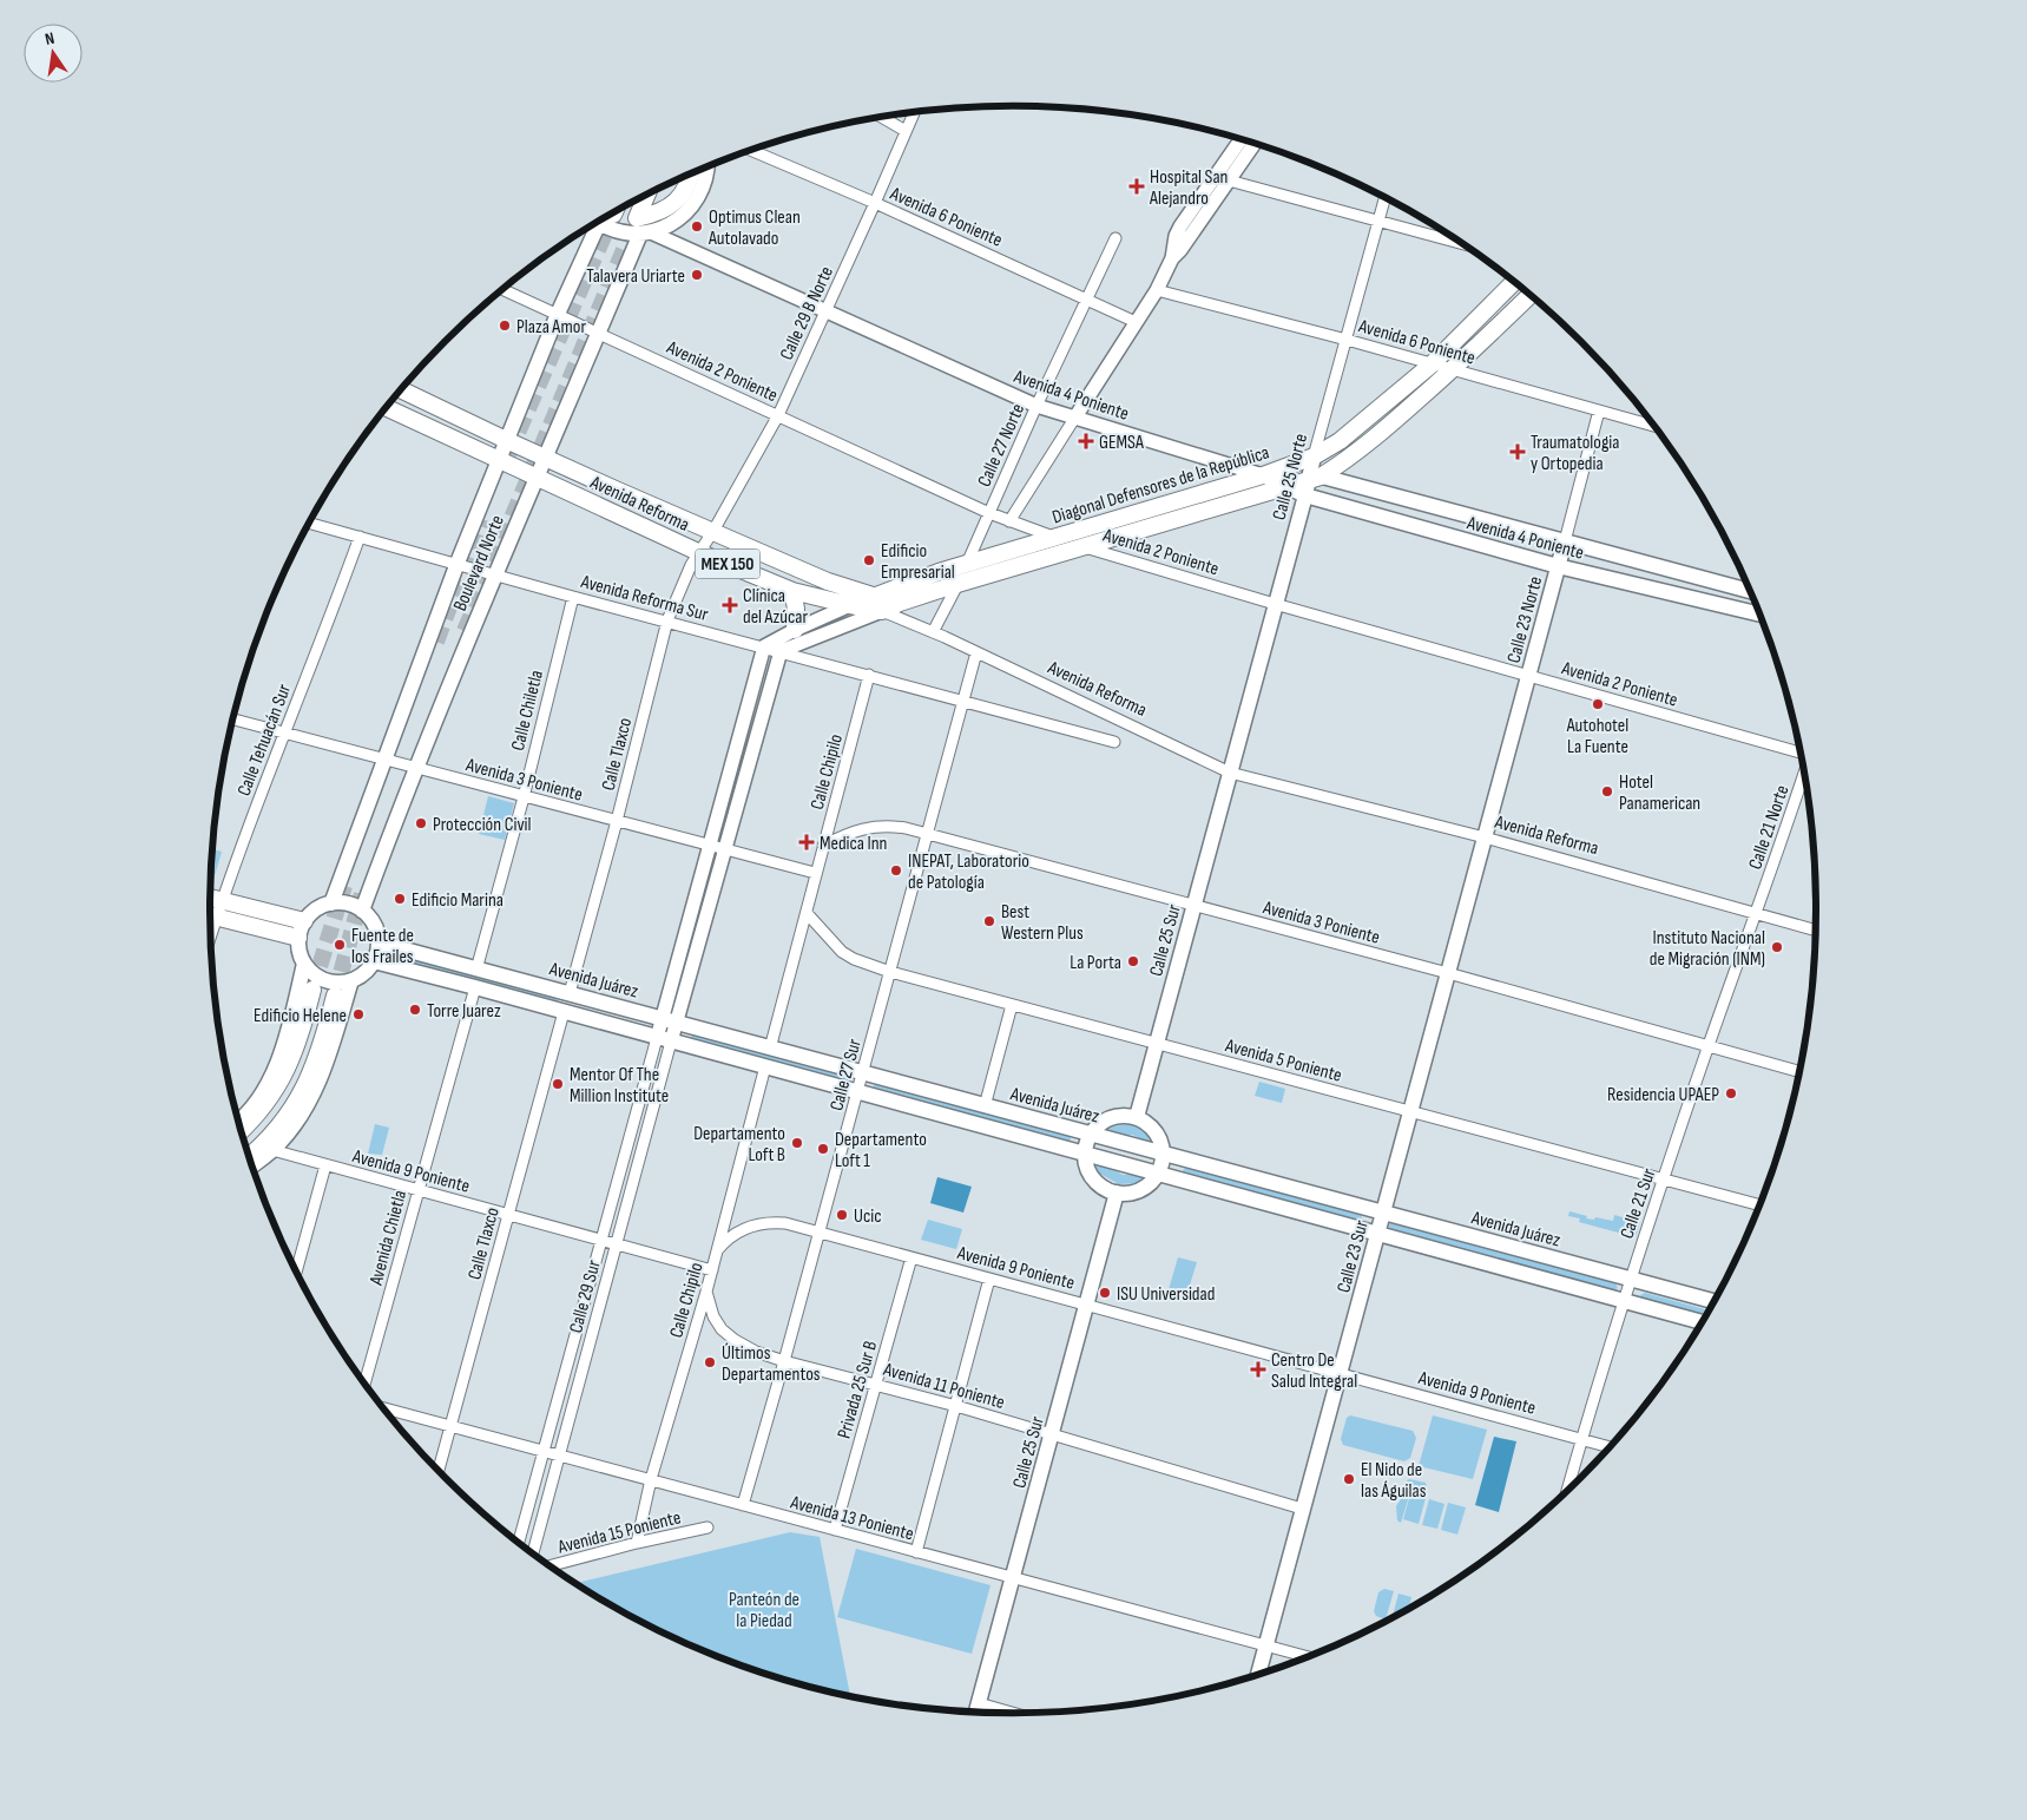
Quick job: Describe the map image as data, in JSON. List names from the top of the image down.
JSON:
{
  "streets": {
    "main road": [
      "Avenida 4 Poniente",
      "Calle 25 Norte",
      "Diagonal Defensores de la República",
      "Avenida Reforma",
      "Boulevard Norte",
      "MEX 150",
      "Calle 23 Norte",
      "Calle 25 Sur",
      "Avenida Juárez",
      "Calle 23 Sur"
    ],
    "street": [
      "Avenida 6 Poniente",
      "Calle 29 B Norte",
      "Avenida 2 Poniente",
      "Calle 27 Norte",
      "Avenida Reforma Sur",
      "Calle Chiletla",
      "Calle Tehuacán Sur",
      "Calle Tlaxco",
      "Calle Chipilo",
      "Avenida 3 Poniente",
      "Calle 21 Norte",
      "Avenida 5 Poniente",
      "Calle 27 Sur",
      "Avenida 9 Poniente",
      "Calle 21 Sur",
      "Avenida Chietla",
      "Calle 29 Sur",
      "Avenida 11 Poniente",
      "Privada 25 Sur B",
      "Avenida 13 Poniente",
      "Avenida 15 Poniente"
    ]
  },
  "crossings": [
    ["Avenida 6 Poniente", "Calle 29 B Norte"],
    ["Avenida 6 Poniente", "Calle 27 Norte"],
    ["Avenida 6 Poniente", "Calle 25 Norte"],
    ["Avenida 6 Poniente", "Diagonal Defensores de la República"],
    ["Avenida 6 Poniente", "Calle 23 Norte"],
    ["Calle 29 B Norte", "Avenida 2 Poniente"],
    ["Calle 29 B Norte", "Avenida 4 Poniente"],
    ["Calle 29 B Norte", "Avenida Reforma"],
    ["Calle 29 B Norte", "Calle Tlaxco"],
    ["Avenida 2 Poniente", "Calle 27 Norte"],
    ["Avenida 2 Poniente", "Calle 25 Norte"],
    ["Avenida 2 Poniente", "Diagonal Defensores de la República"],
    ["Avenida 2 Poniente", "Boulevard Norte"],
    ["Avenida 2 Poniente", "Calle 23 Norte"],
    ["Avenida 4 Poniente", "Calle 27 Norte"],
    ["Avenida 4 Poniente", "Calle 25 Norte"],
    ["Avenida 4 Poniente", "Diagonal Defensores de la República"],
    ["Avenida 4 Poniente", "Boulevard Norte"],
    ["Avenida 4 Poniente", "Calle 23 Norte"],
    ["Calle 27 Norte", "Diagonal Defensores de la República"],
    ["Calle 27 Norte", "Avenida Reforma"],
    ["Calle 25 Norte", "Diagonal Defensores de la República"],
    ["Calle 25 Norte", "Avenida Reforma"],
    ["Calle 25 Norte", "Calle 25 Sur"],
    ["Diagonal Defensores de la República", "Avenida Reforma"],
    ["Diagonal Defensores de la República", "Avenida Reforma Sur"],
    ["Avenida Reforma", "Boulevard Norte"],
    ["Avenida Reforma", "Calle 23 Norte"],
    ["Avenida Reforma", "Calle Tlaxco"],
    ["Avenida Reforma", "Calle 21 Norte"],
    ["Avenida Reforma", "Calle 25 Sur"],
    ["Avenida Reforma", "Calle 27 Sur"],
    ["Avenida Reforma", "Calle 21 Sur"],
    ["Avenida Reforma", "Calle 23 Sur"],
    ["Boulevard Norte", "Avenida Reforma Sur"],
    ["Boulevard Norte", "Avenida 3 Poniente"],
    ["Boulevard Norte", "Avenida Juárez"],
    ["Avenida Reforma Sur", "Calle Chiletla"],
    ["Avenida Reforma Sur", "Calle Tehuacán Sur"],
    ["Avenida Reforma Sur", "Calle Tlaxco"],
    ["Avenida Reforma Sur", "Calle Chipilo"],
    ["Avenida Reforma Sur", "Calle 27 Sur"],
    ["Calle 23 Norte", "Calle 23 Sur"],
    ["Calle Chiletla", "Avenida 3 Poniente"],
    ["Calle Chiletla", "Avenida Juárez"],
    ["Calle Tehuacán Sur", "Avenida 3 Poniente"],
    ["Calle Tlaxco", "Avenida 3 Poniente"],
    ["Calle Tlaxco", "Avenida Juárez"],
    ["Calle Tlaxco", "Avenida 9 Poniente"],
    ["Calle Tlaxco", "Avenida 13 Poniente"],
    ["Calle Chipilo", "Avenida 3 Poniente"],
    ["Calle Chipilo", "Avenida Juárez"],
    ["Calle Chipilo", "Avenida 5 Poniente"],
    ["Calle Chipilo", "Avenida 9 Poniente"],
    ["Calle Chipilo", "Avenida 11 Poniente"],
    ["Calle Chipilo", "Avenida 13 Poniente"],
    ["Calle Chipilo", "Avenida 15 Poniente"],
    ["Avenida 3 Poniente", "Calle 25 Sur"],
    ["Avenida 3 Poniente", "Calle 27 Sur"],
    ["Avenida 3 Poniente", "Calle 21 Sur"],
    ["Avenida 3 Poniente", "Calle 23 Sur"],
    ["Calle 21 Norte", "Calle 21 Sur"],
    ["Calle 25 Sur", "Avenida 5 Poniente"],
    ["Calle 25 Sur", "Avenida 9 Poniente"],
    ["Calle 25 Sur", "Avenida 11 Poniente"],
    ["Calle 25 Sur", "Avenida 13 Poniente"],
    ["Avenida Juárez", "Calle 27 Sur"],
    ["Avenida Juárez", "Calle 21 Sur"],
    ["Avenida Juárez", "Avenida Chietla"],
    ["Avenida Juárez", "Calle 23 Sur"],
    ["Avenida Juárez", "Calle 29 Sur"],
    ["Avenida 5 Poniente", "Calle 27 Sur"],
    ["Avenida 5 Poniente", "Calle 21 Sur"],
    ["Avenida 5 Poniente", "Calle 23 Sur"],
    ["Calle 27 Sur", "Avenida 9 Poniente"],
    ["Calle 27 Sur", "Avenida 11 Poniente"],
    ["Calle 27 Sur", "Avenida 13 Poniente"],
    ["Avenida 9 Poniente", "Calle 21 Sur"],
    ["Avenida 9 Poniente", "Avenida Chietla"],
    ["Avenida 9 Poniente", "Calle 23 Sur"],
    ["Avenida 9 Poniente", "Calle 29 Sur"],
    ["Avenida 9 Poniente", "Privada 25 Sur B"],
    ["Calle 23 Sur", "Avenida 11 Poniente"],
    ["Calle 23 Sur", "Avenida 13 Poniente"],
    ["Calle 29 Sur", "Avenida 13 Poniente"],
    ["Avenida 11 Poniente", "Privada 25 Sur B"],
    ["Privada 25 Sur B", "Avenida 13 Poniente"]
  ],
  "parks": ["Panteón de la Piedad"],
  "places": {
    "health": [
      "Hospital San Alejandro",
      "GEMSA",
      "Traumatologia y Ortopedia",
      "Clínica del Azúcar",
      "Medica Inn",
      "Centro De Salud Integral"
    ],
    "other": [
      "Optimus Clean Autolavado",
      "Talavera Uriarte",
      "Plaza Amor",
      "Edificio Empresarial",
      "Autohotel La Fuente",
      "Hotel Panamerican",
      "Protección Civil",
      "INEPAT, Laboratorio de Patología",
      "Edificio Marina",
      "Best Western Plus",
      "Fuente de los Frailes",
      "Instituto Nacional de Migración (INM)",
      "La Porta",
      "Torre Juarez",
      "Edificio Helene",
      "Mentor Of The Million Institute",
      "Residencia UPAEP",
      "Departamento Loft B",
      "Departamento Loft 1",
      "Ucic",
      "ISU Universidad",
      "Últimos Departamentos",
      "El Nido de las Águilas"
    ]
  },
  "north": "top"
}
